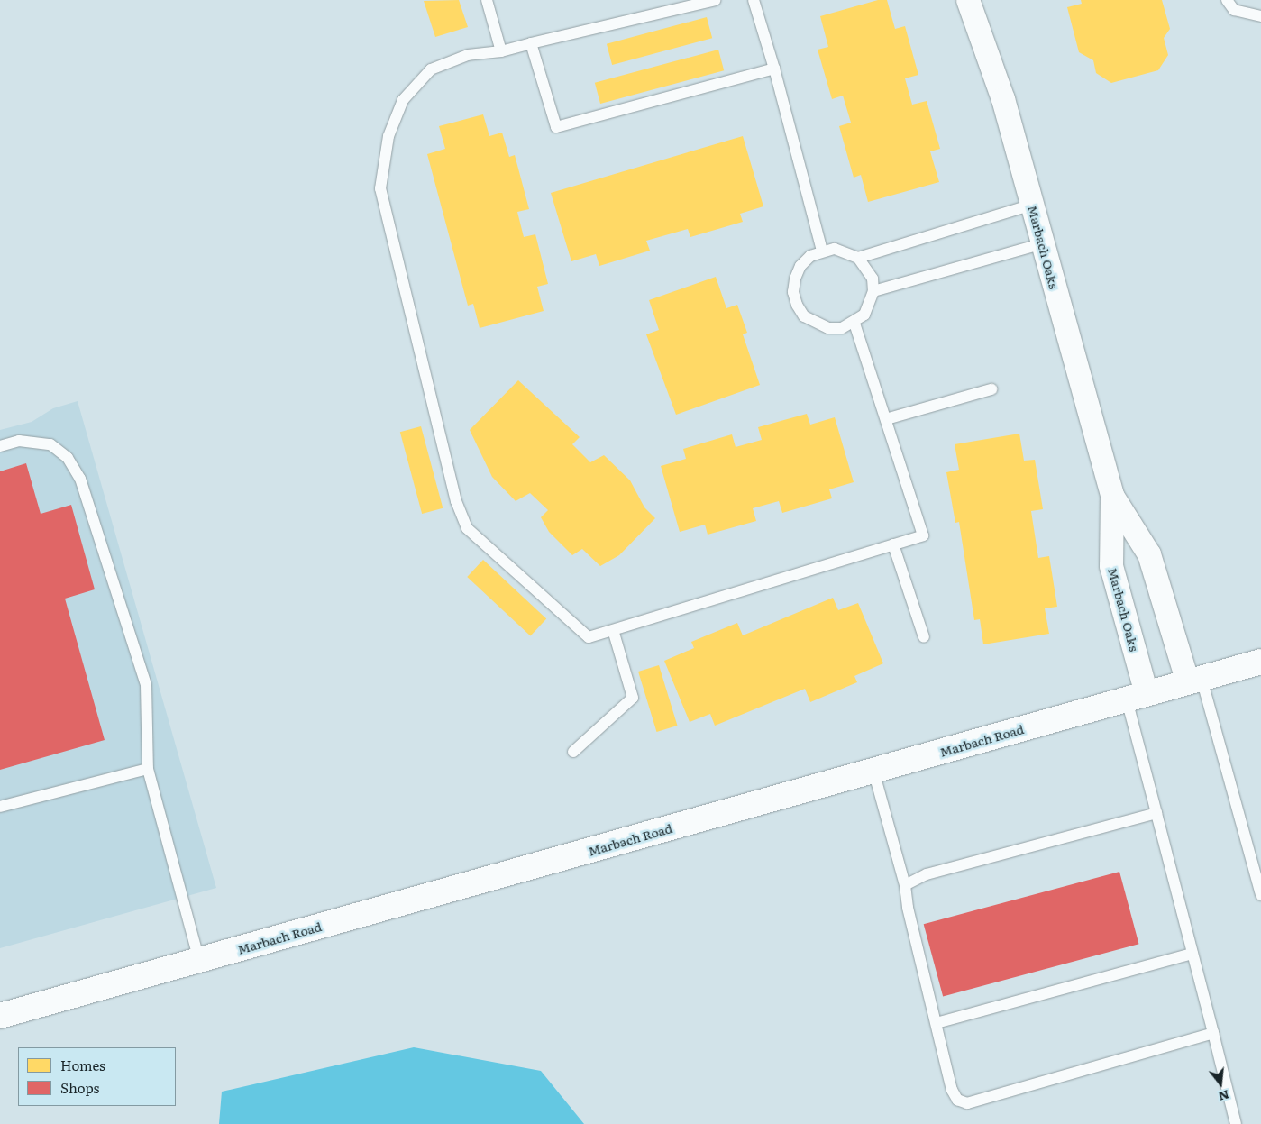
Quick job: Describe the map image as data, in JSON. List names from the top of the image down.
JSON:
{
  "streets": {
    "main road": ["Marbach Road"],
    "street": ["Marbach Oaks"]
  },
  "crossings": [
    ["Marbach Oaks", "Marbach Road"]
  ],
  "legend": ["Homes", "Shops"],
  "north": "bottom"
}
